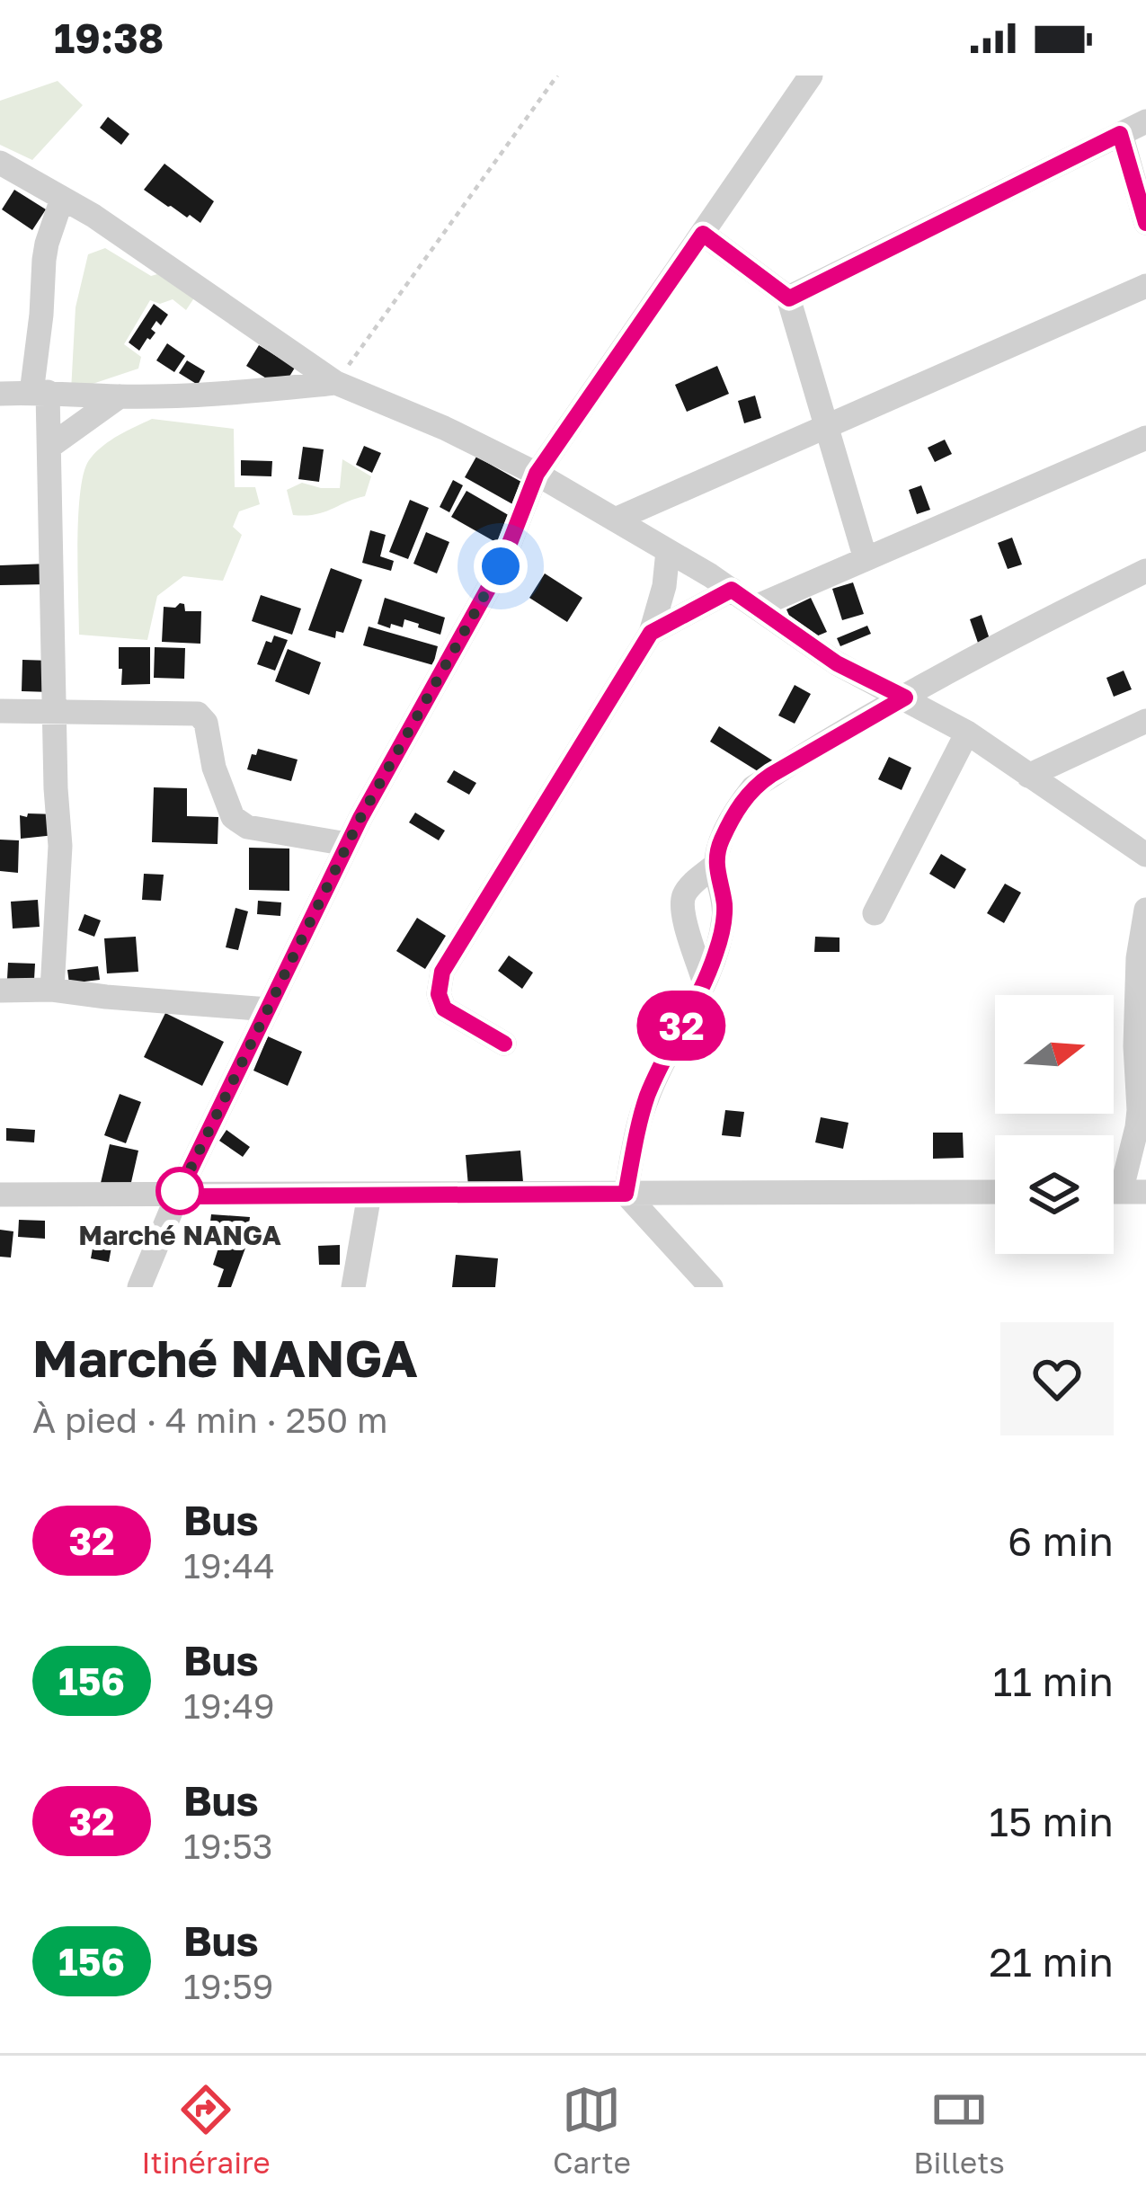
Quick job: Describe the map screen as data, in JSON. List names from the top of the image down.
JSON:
{
  "places": ["Marché NANGA"],
  "lines": ["bus line 32"],
  "north": "right",
  "page": {
    "status": "19:38",
    "on_map": "32",
    "heading": ["Marché NANGA", "À pied · 4 min · 250 m"],
    "list": [
      {
        "mark": "32",
        "name": "Bus",
        "note": "19:44",
        "value": "6 min"
      },
      {
        "mark": "156",
        "name": "Bus",
        "note": "19:49",
        "value": "11 min"
      },
      {
        "mark": "32",
        "name": "Bus",
        "note": "19:53",
        "value": "15 min"
      },
      {
        "mark": "156",
        "name": "Bus",
        "note": "19:59",
        "value": "21 min"
      }
    ],
    "tabs": ["Itinéraire", "Carte", "Billets"]
  }
}
